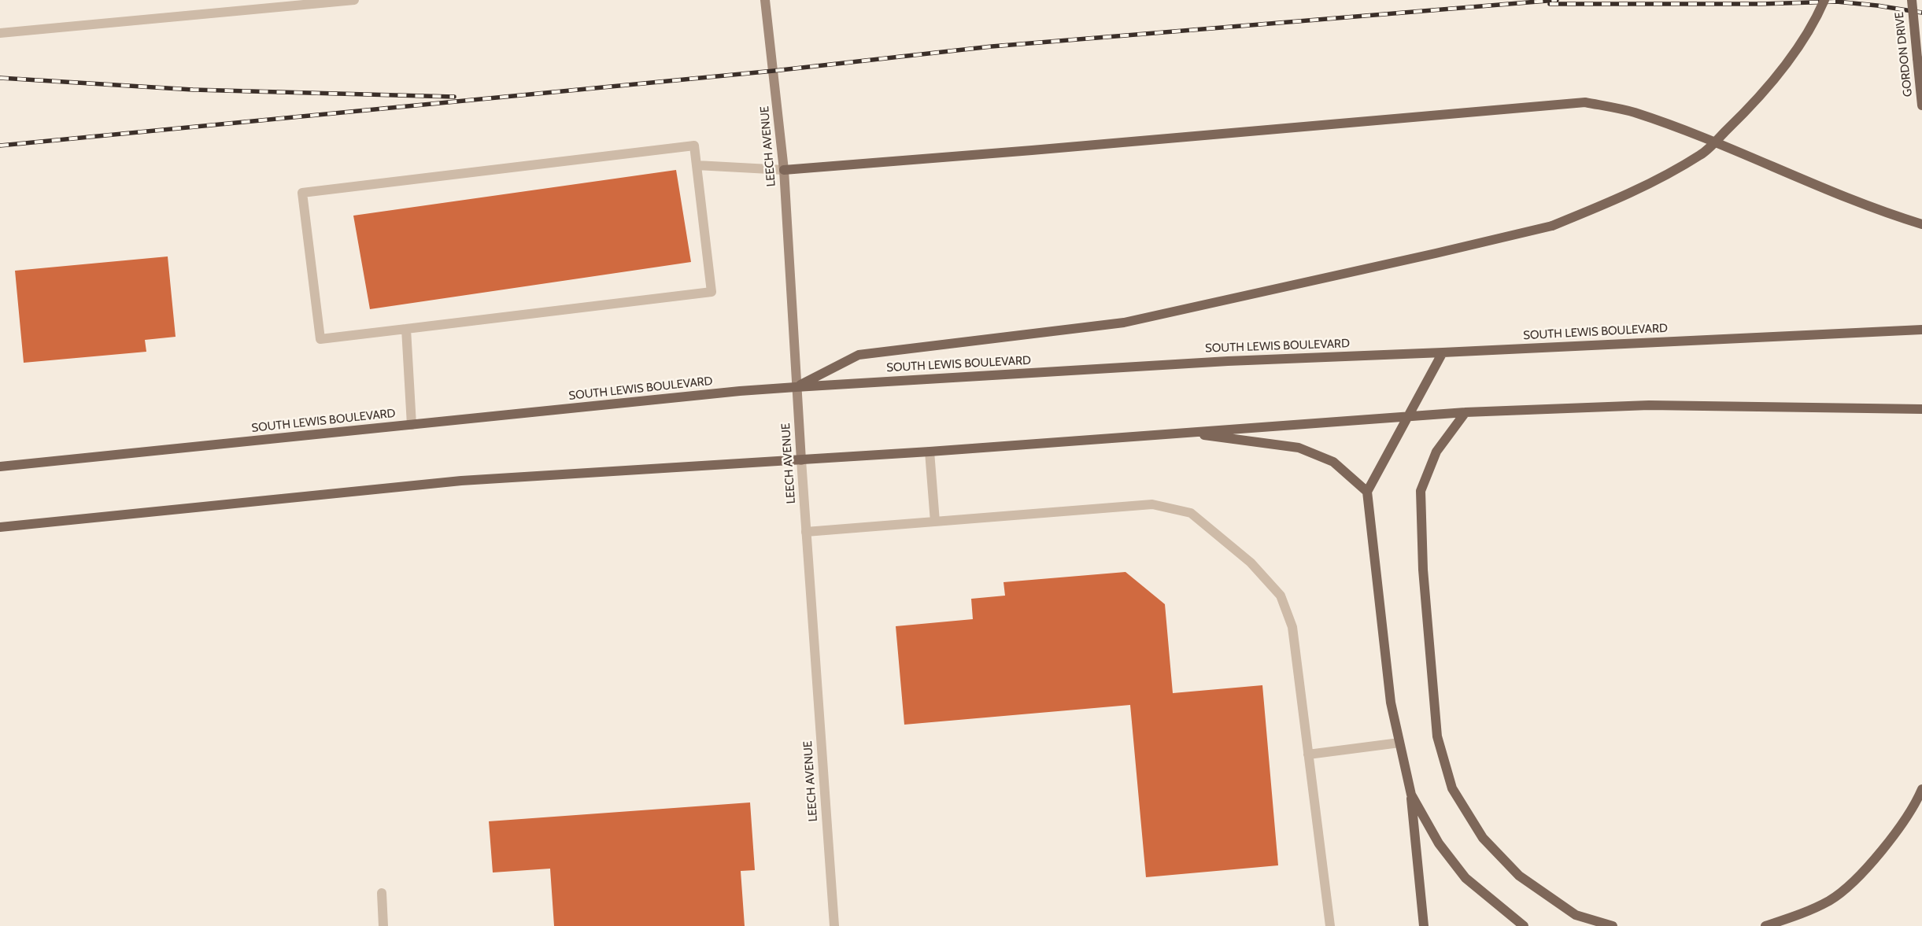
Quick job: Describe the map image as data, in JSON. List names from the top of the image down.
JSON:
{
  "streets": {
    "main road": ["GORDON DRIVE", "LEECH AVENUE", "SOUTH LEWIS BOULEVARD"]
  },
  "crossings": [
    ["LEECH AVENUE", "SOUTH LEWIS BOULEVARD"]
  ]
}
